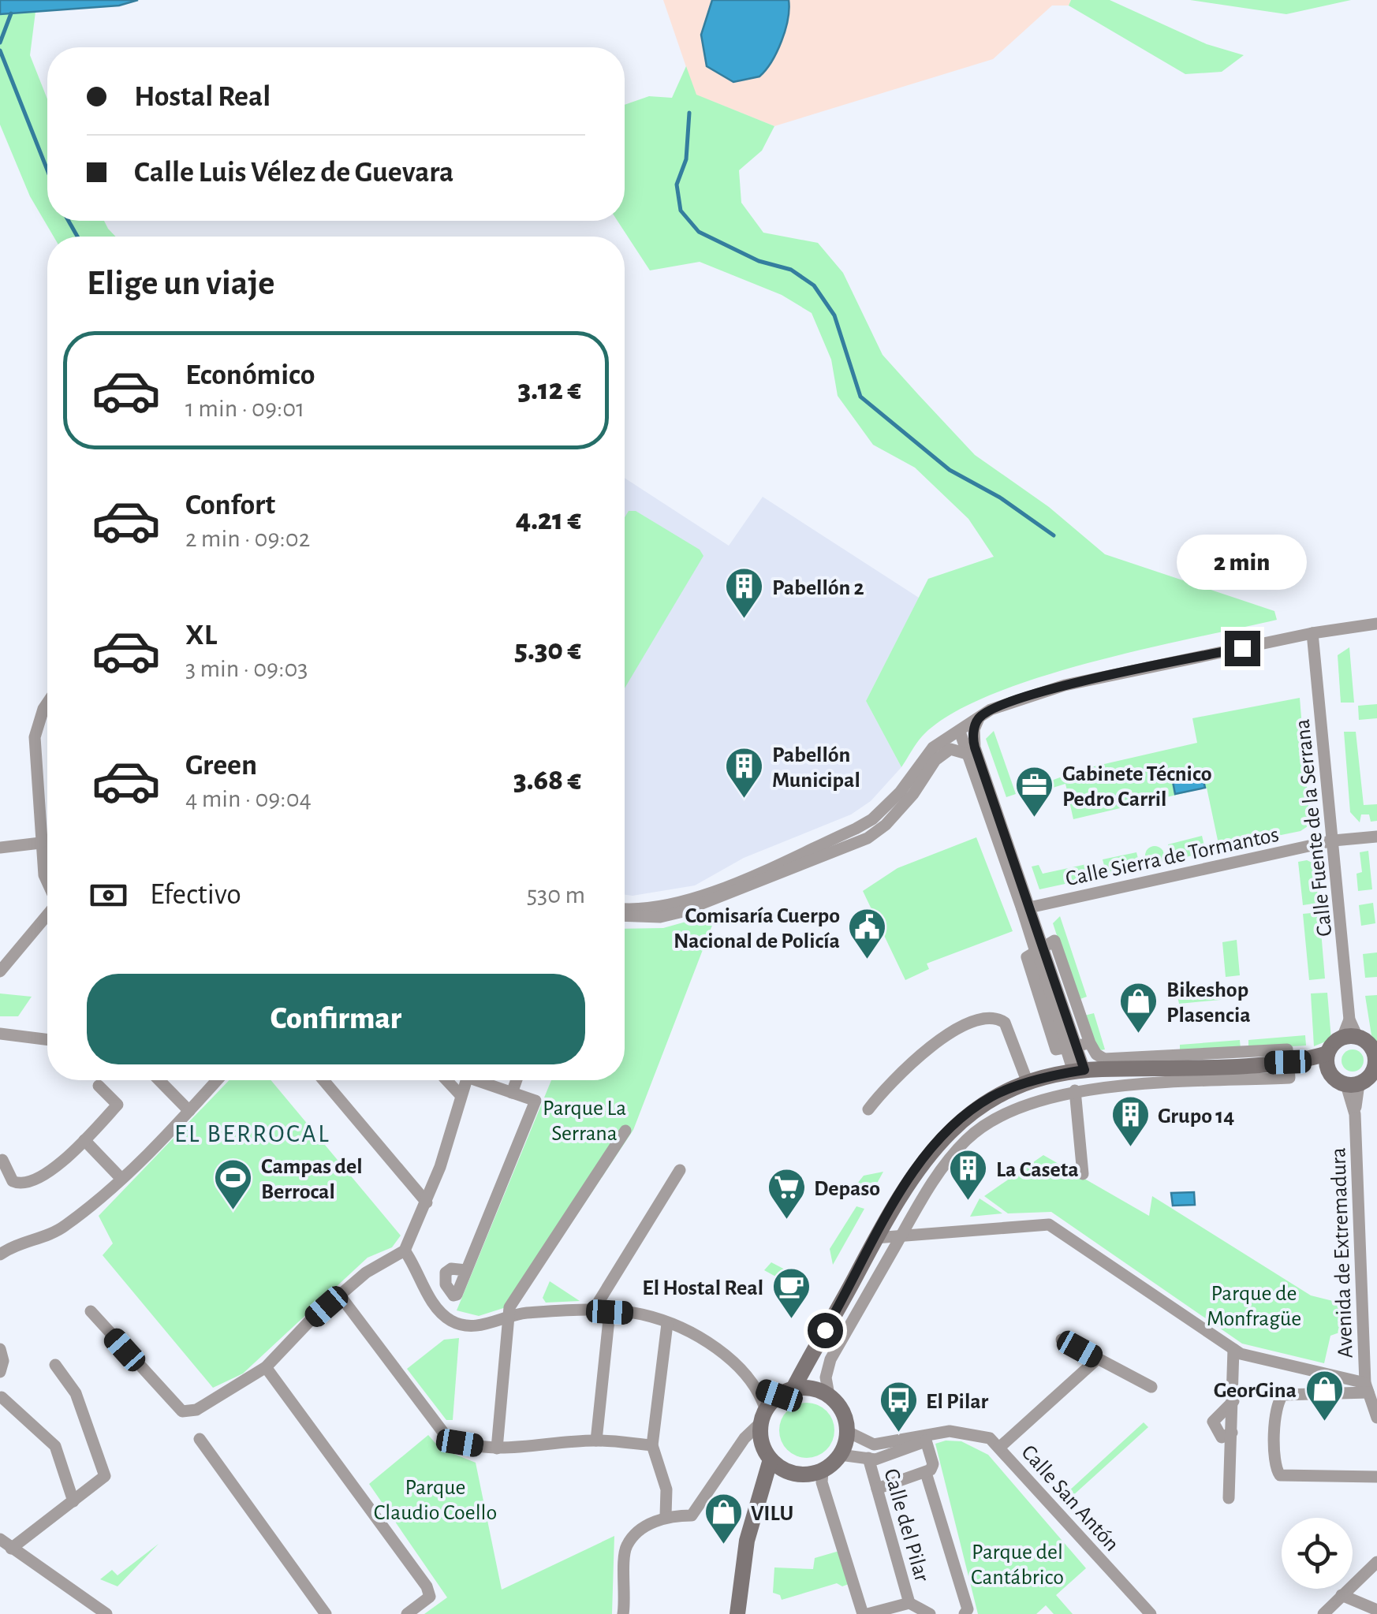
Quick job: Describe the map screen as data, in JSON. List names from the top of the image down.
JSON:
{
  "streets": {
    "street": [
      "Calle Fuente de la Serrana",
      "Calle Sierra de Tormantos",
      "Avenida de Extremadura",
      "Calle San Antón",
      "Calle del Pilar"
    ]
  },
  "crossings": [
    ["Calle Fuente de la Serrana", "Calle Sierra de Tormantos"],
    ["Calle Fuente de la Serrana", "Avenida de Extremadura"]
  ],
  "districts": ["EL BERROCAL"],
  "parks": [
    "Parque La Serrana",
    "Parque de Monfragüe",
    "Parque Claudio Coello",
    "Parque del Cantábrico"
  ],
  "places": {
    "building": [
      "Pabellón 2",
      "Pabellón Municipal",
      "Grupo 14",
      "La Caseta"
    ],
    "office": ["Gabinete Técnico Pedro Carril"],
    "public building": ["Comisaría Cuerpo Nacional de Policía"],
    "shop": ["Bikeshop Plasencia", "GeorGina", "VILU"],
    "sports": ["Campas del Berrocal"],
    "supermarket": ["Depaso"],
    "cafe": ["El Hostal Real"],
    "bus stop": ["El Pilar"]
  },
  "page": {
    "banner": ["Hostal Real", "Calle Luis Vélez de Guevara"],
    "heading": "Elige un viaje",
    "list": [
      {
        "name": "Económico",
        "note": "1 min · 09:01",
        "value": "3.12 €"
      },
      {
        "name": "Confort",
        "note": "2 min · 09:02",
        "value": "4.21 €"
      },
      {
        "name": "XL",
        "note": "3 min · 09:03",
        "value": "5.30 €"
      },
      {
        "name": "Green",
        "note": "4 min · 09:04",
        "value": "3.68 €"
      }
    ],
    "bubble": "2 min",
    "pay": ["Efectivo", "530 m"],
    "buttons": "Confirmar"
  }
}
